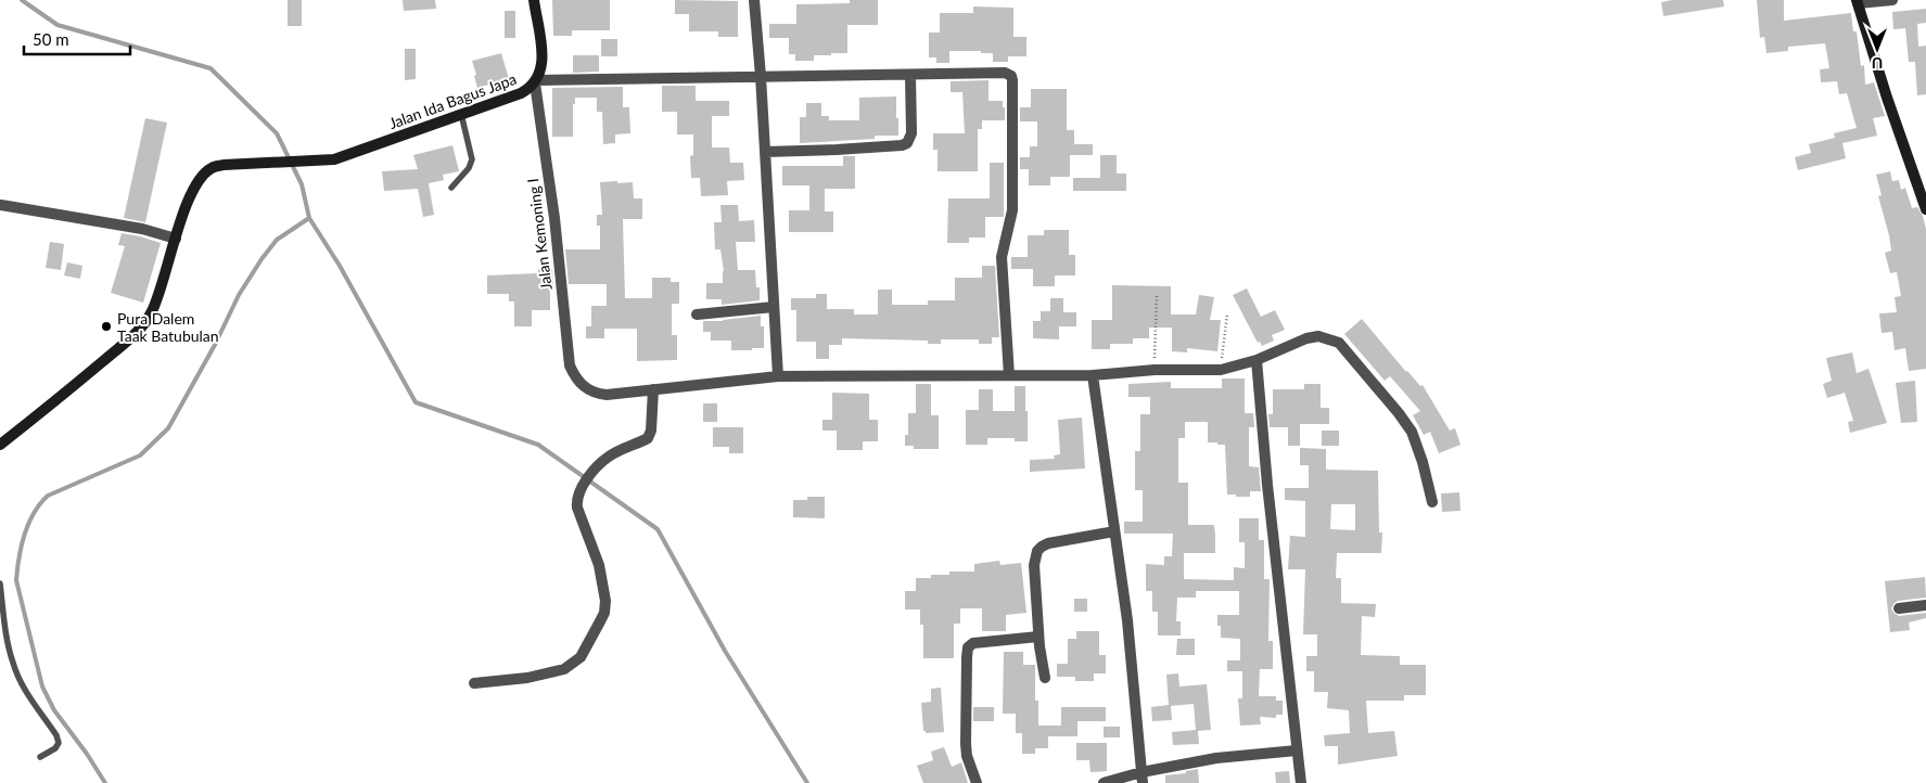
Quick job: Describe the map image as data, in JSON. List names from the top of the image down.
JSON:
{
  "streets": {
    "street": ["Jalan Ida Bagus Japa", "Jalan Kemoning I"]
  },
  "crossings": [
    ["Jalan Ida Bagus Japa", "Jalan Kemoning I"]
  ],
  "places": ["Pura Dalem Taak Batubulan"],
  "scale_bar": "50 m",
  "north": "bottom"
}
